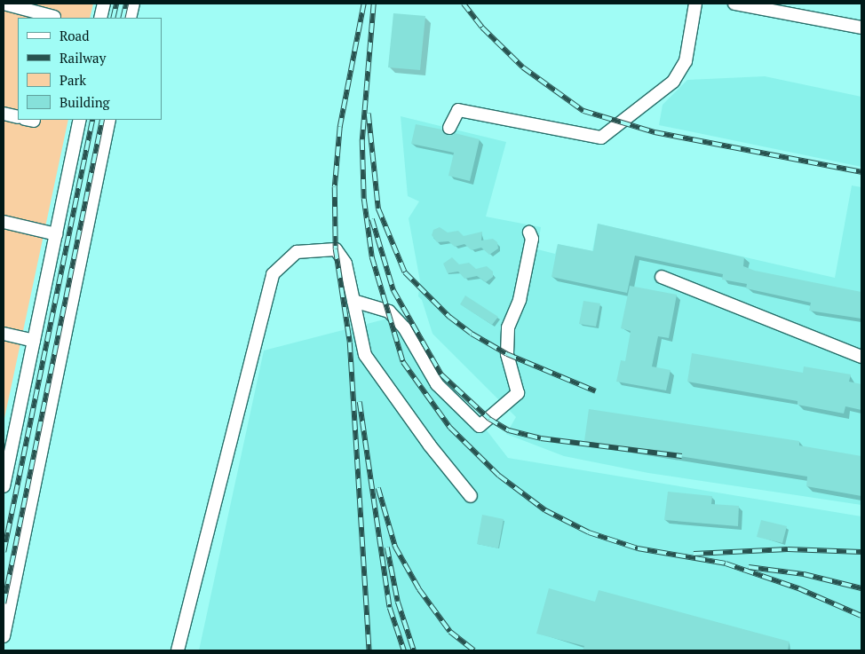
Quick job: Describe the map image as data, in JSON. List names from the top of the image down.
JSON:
{
  "legend": [
    "Road",
    "Railway",
    "Park",
    "Building"
  ]
}
